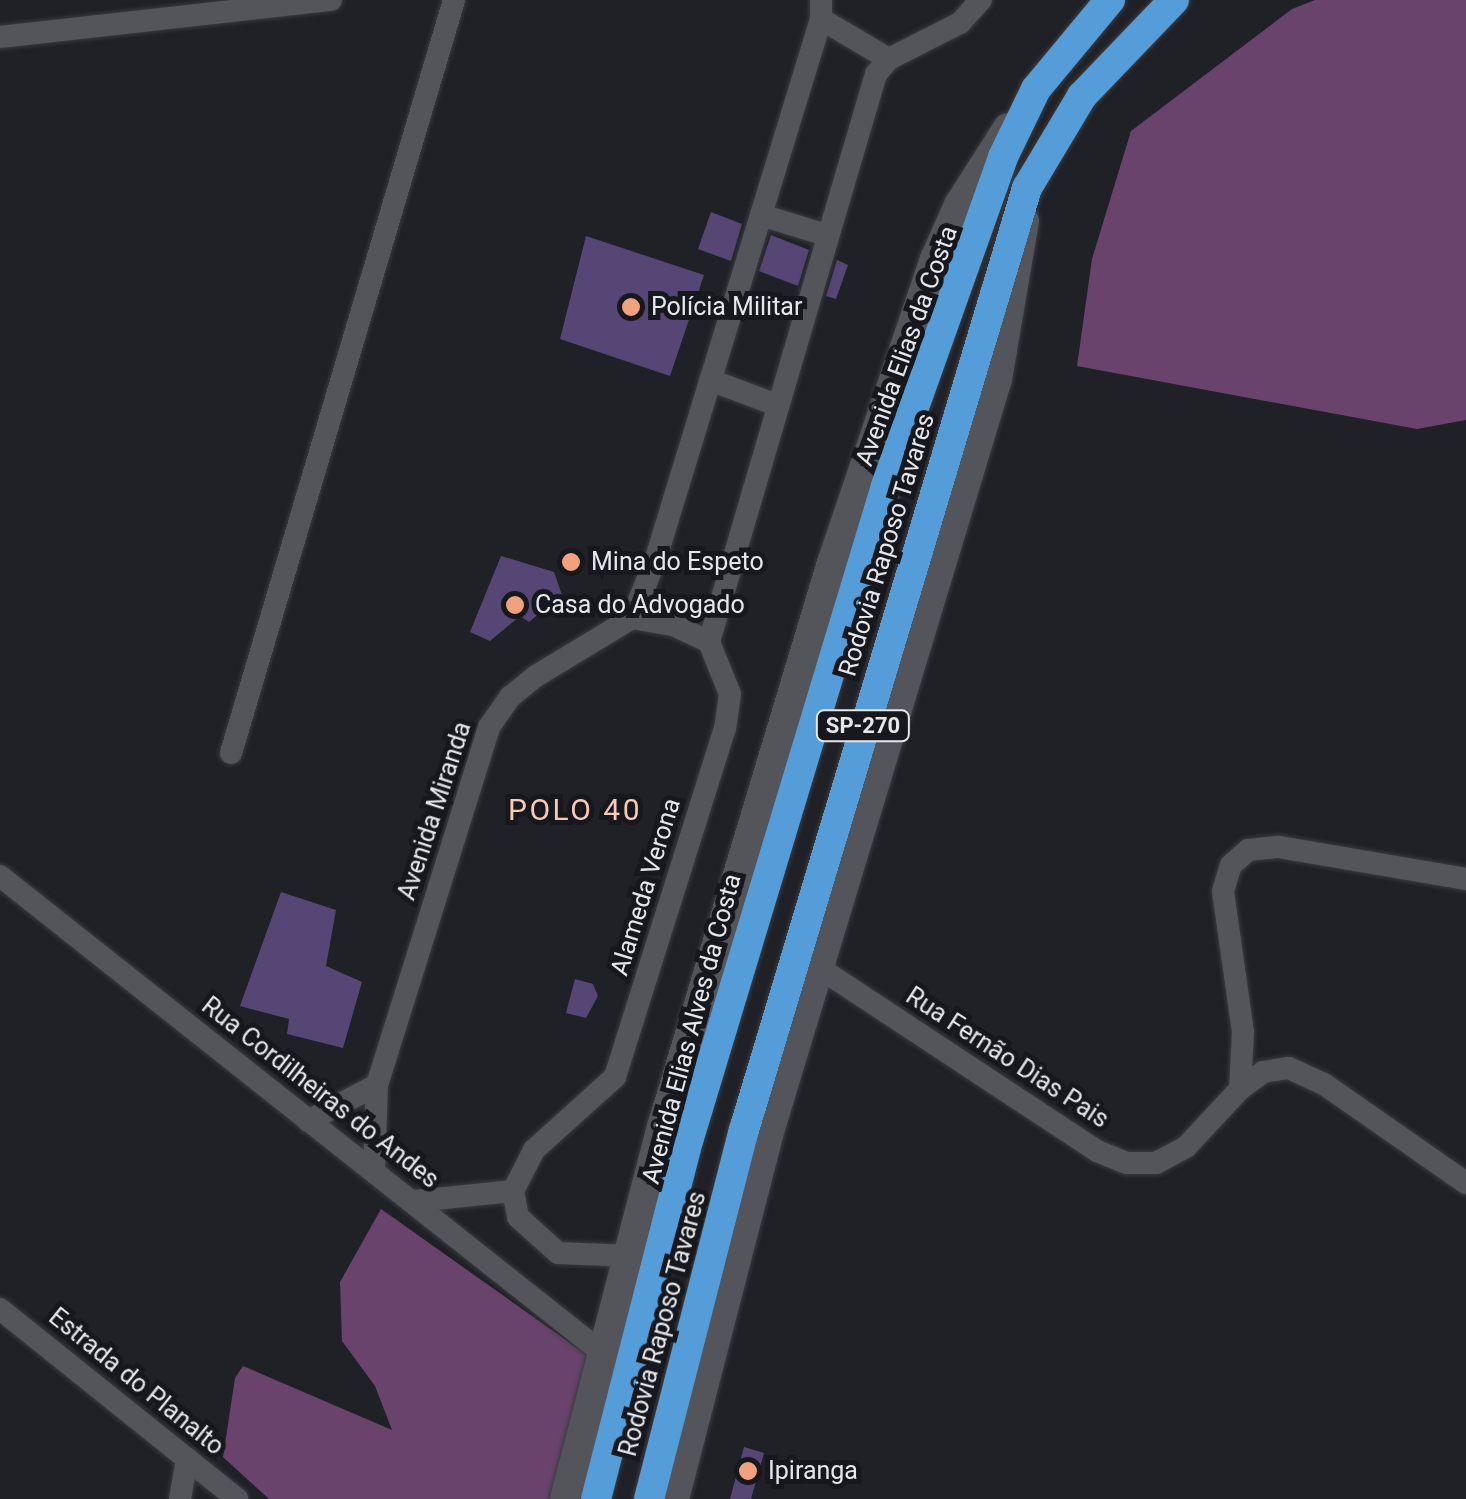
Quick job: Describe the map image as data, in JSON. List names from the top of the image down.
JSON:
{
  "streets": {
    "highway": ["Rodovia Raposo Tavares", "SP-270"],
    "main road": ["Avenida Elias da Costa", "Avenida Elias Alves da Costa"],
    "street": [
      "Avenida Miranda",
      "Alameda Verona",
      "Rua Fernão Dias Pais",
      "Rua Cordilheiras do Andes",
      "Estrada do Planalto"
    ]
  },
  "crossings": [
    ["Avenida Elias da Costa", "Rodovia Raposo Tavares"],
    ["Avenida Elias da Costa", "Avenida Elias Alves da Costa"],
    ["Avenida Miranda", "Rua Cordilheiras do Andes"],
    ["Avenida Elias Alves da Costa", "Rua Cordilheiras do Andes"]
  ],
  "districts": ["POLO 40"],
  "places": [
    "Polícia Militar",
    "Mina do Espeto",
    "Casa do Advogado",
    "Ipiranga"
  ]
}
